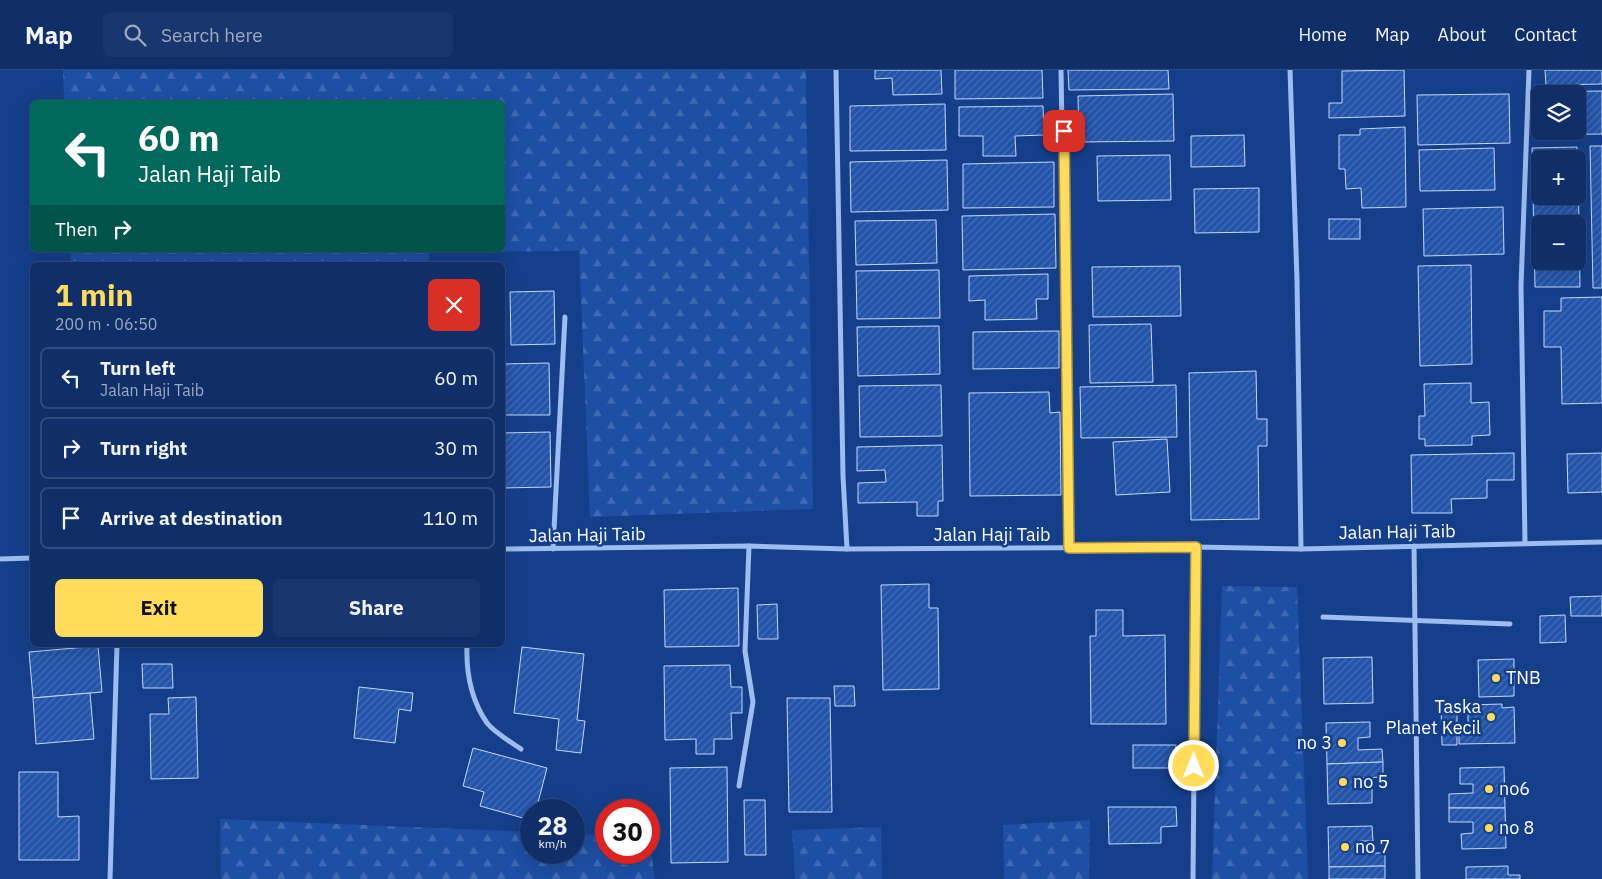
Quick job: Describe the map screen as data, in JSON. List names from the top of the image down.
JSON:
{
  "streets": {
    "street": ["Jalan Haji Taib"]
  },
  "places": [
    "TNB",
    "Taska Planet Kecil",
    "no 3",
    "no 5",
    "no6",
    "no 8",
    "no 7"
  ],
  "page": {
    "header": "Map",
    "search": "Search here",
    "nav": [
      "Home",
      "Map",
      "About",
      "Contact"
    ],
    "map_buttons": ["+", "−"],
    "turn": ["60 m", "Jalan Haji Taib"],
    "then": "Then",
    "heading": ["1 min", "200 m · 06:50"],
    "list": [
      {
        "name": "Turn left",
        "note": "Jalan Haji Taib",
        "value": "60 m"
      },
      {
        "name": "Turn right",
        "value": "30 m"
      },
      {
        "name": "Arrive at destination",
        "value": "110 m"
      }
    ],
    "buttons": ["Exit", "Share"],
    "speed": "28 km/h",
    "limit": "30"
  }
}
